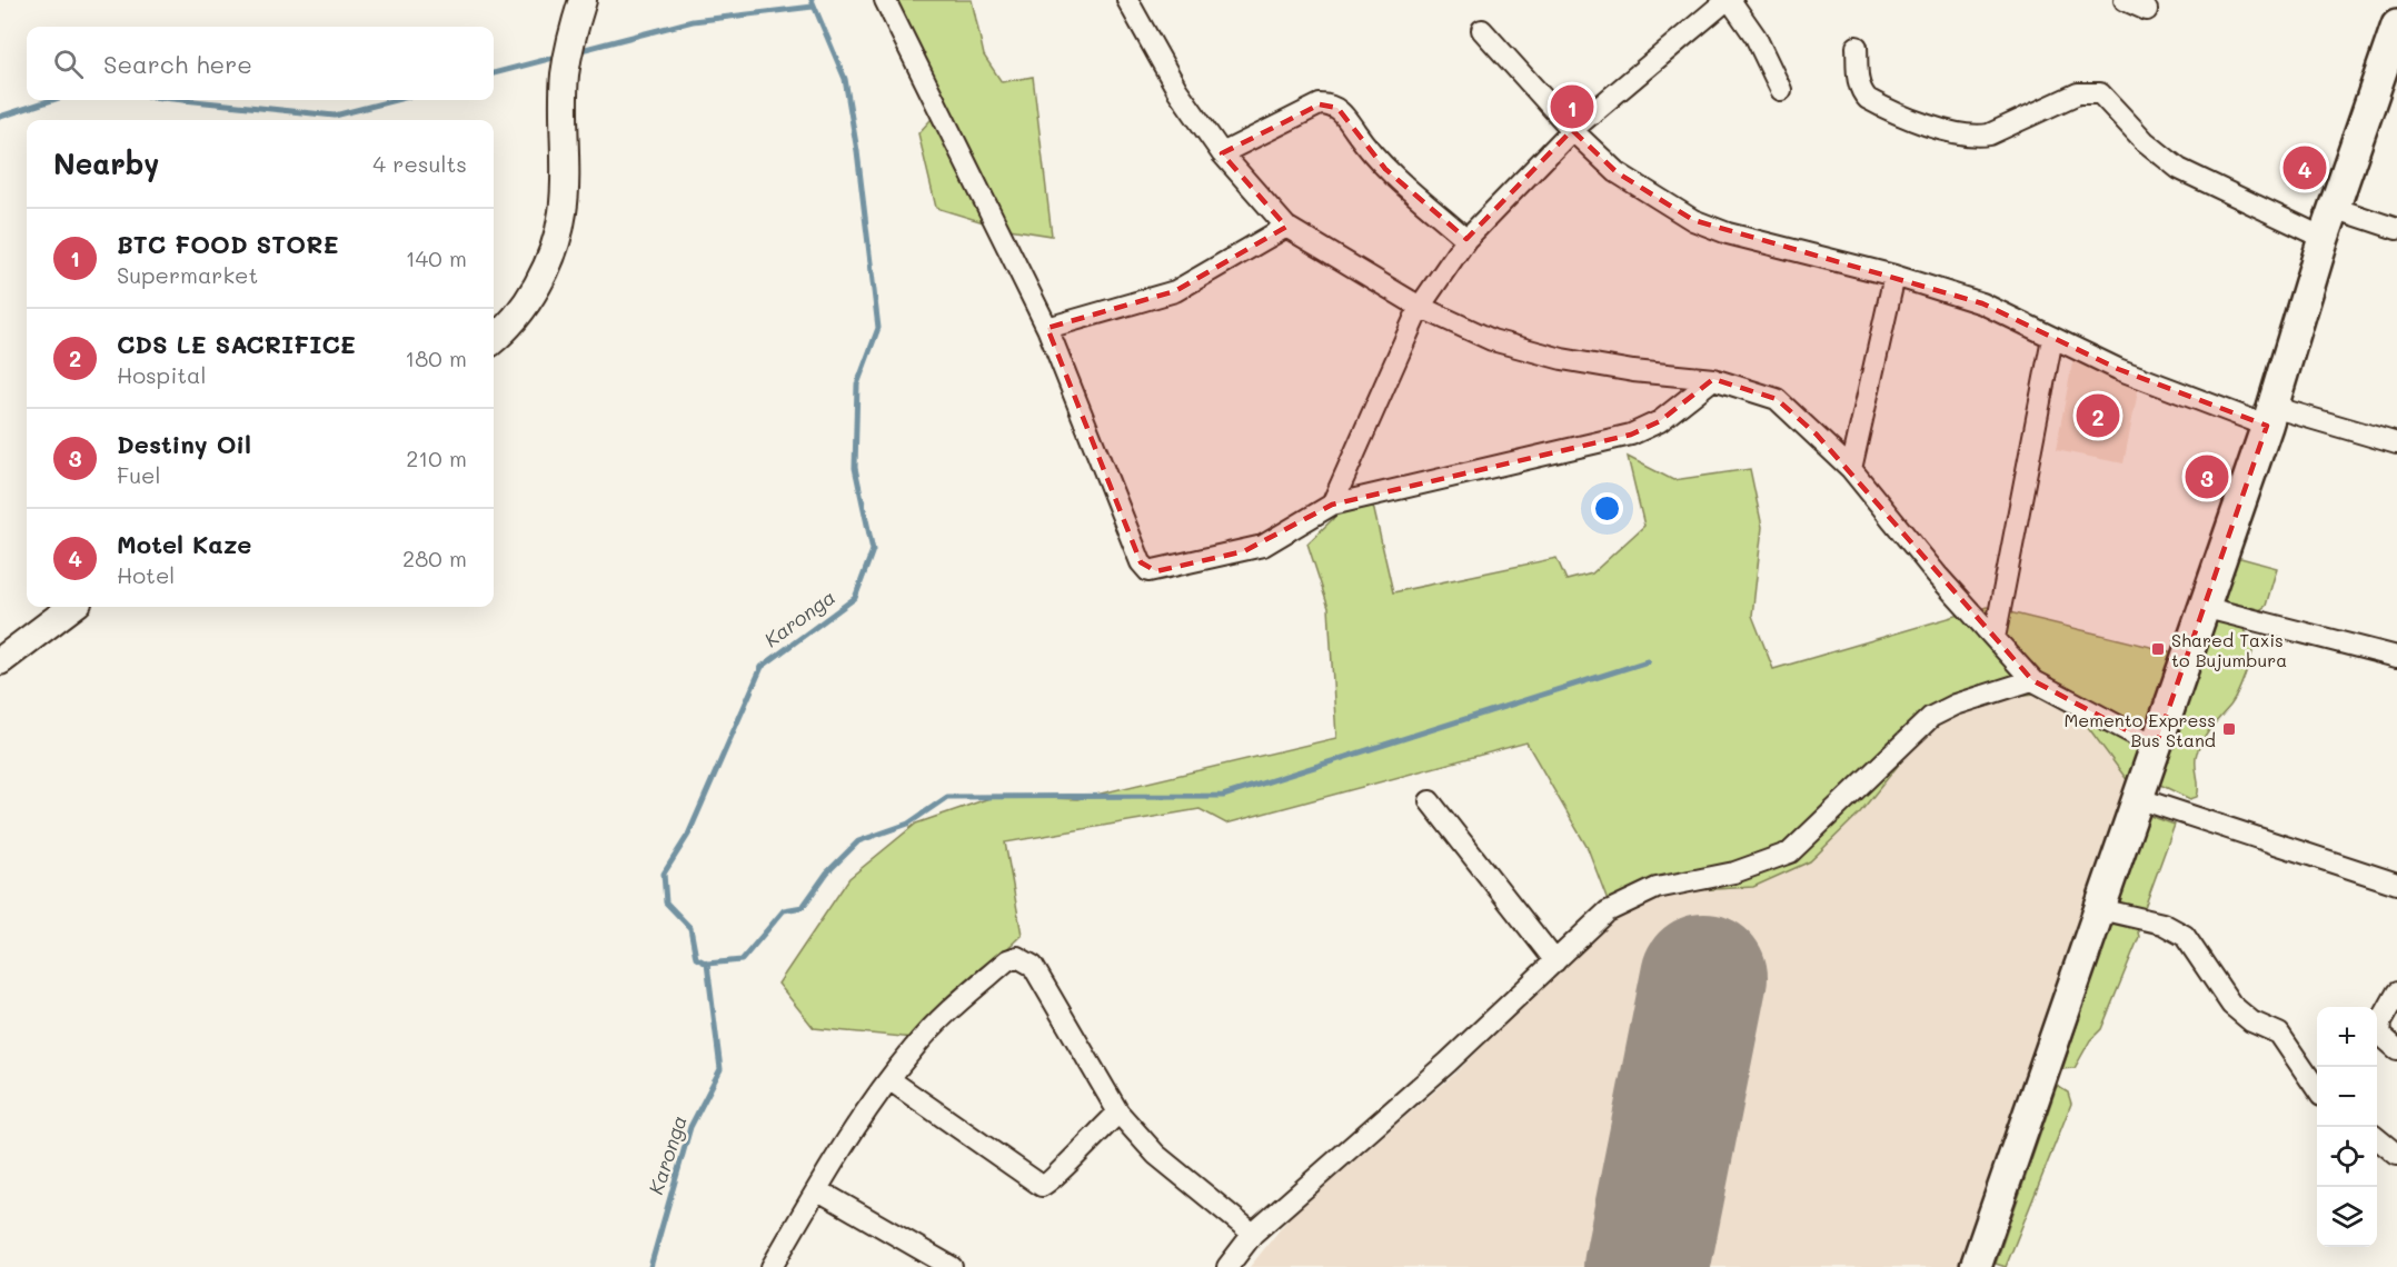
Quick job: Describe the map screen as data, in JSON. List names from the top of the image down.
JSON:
{
  "water": ["Karonga"],
  "places": {
    "transit": ["Shared Taxis to Bujumbura", "Memento Express Bus Stand"]
  },
  "page": {
    "search": "Search here",
    "pins": [
      "1",
      "4",
      "2",
      "3"
    ],
    "heading": ["Nearby", "4 results"],
    "list": [
      {
        "mark": "1",
        "name": "BTC FOOD STORE",
        "note": "Supermarket",
        "value": "140 m"
      },
      {
        "mark": "2",
        "name": "CDS LE SACRIFICE",
        "note": "Hospital",
        "value": "180 m"
      },
      {
        "mark": "3",
        "name": "Destiny Oil",
        "note": "Fuel",
        "value": "210 m"
      },
      {
        "mark": "4",
        "name": "Motel Kaze",
        "note": "Hotel",
        "value": "280 m"
      }
    ],
    "map_buttons": ["+", "−"]
  }
}
